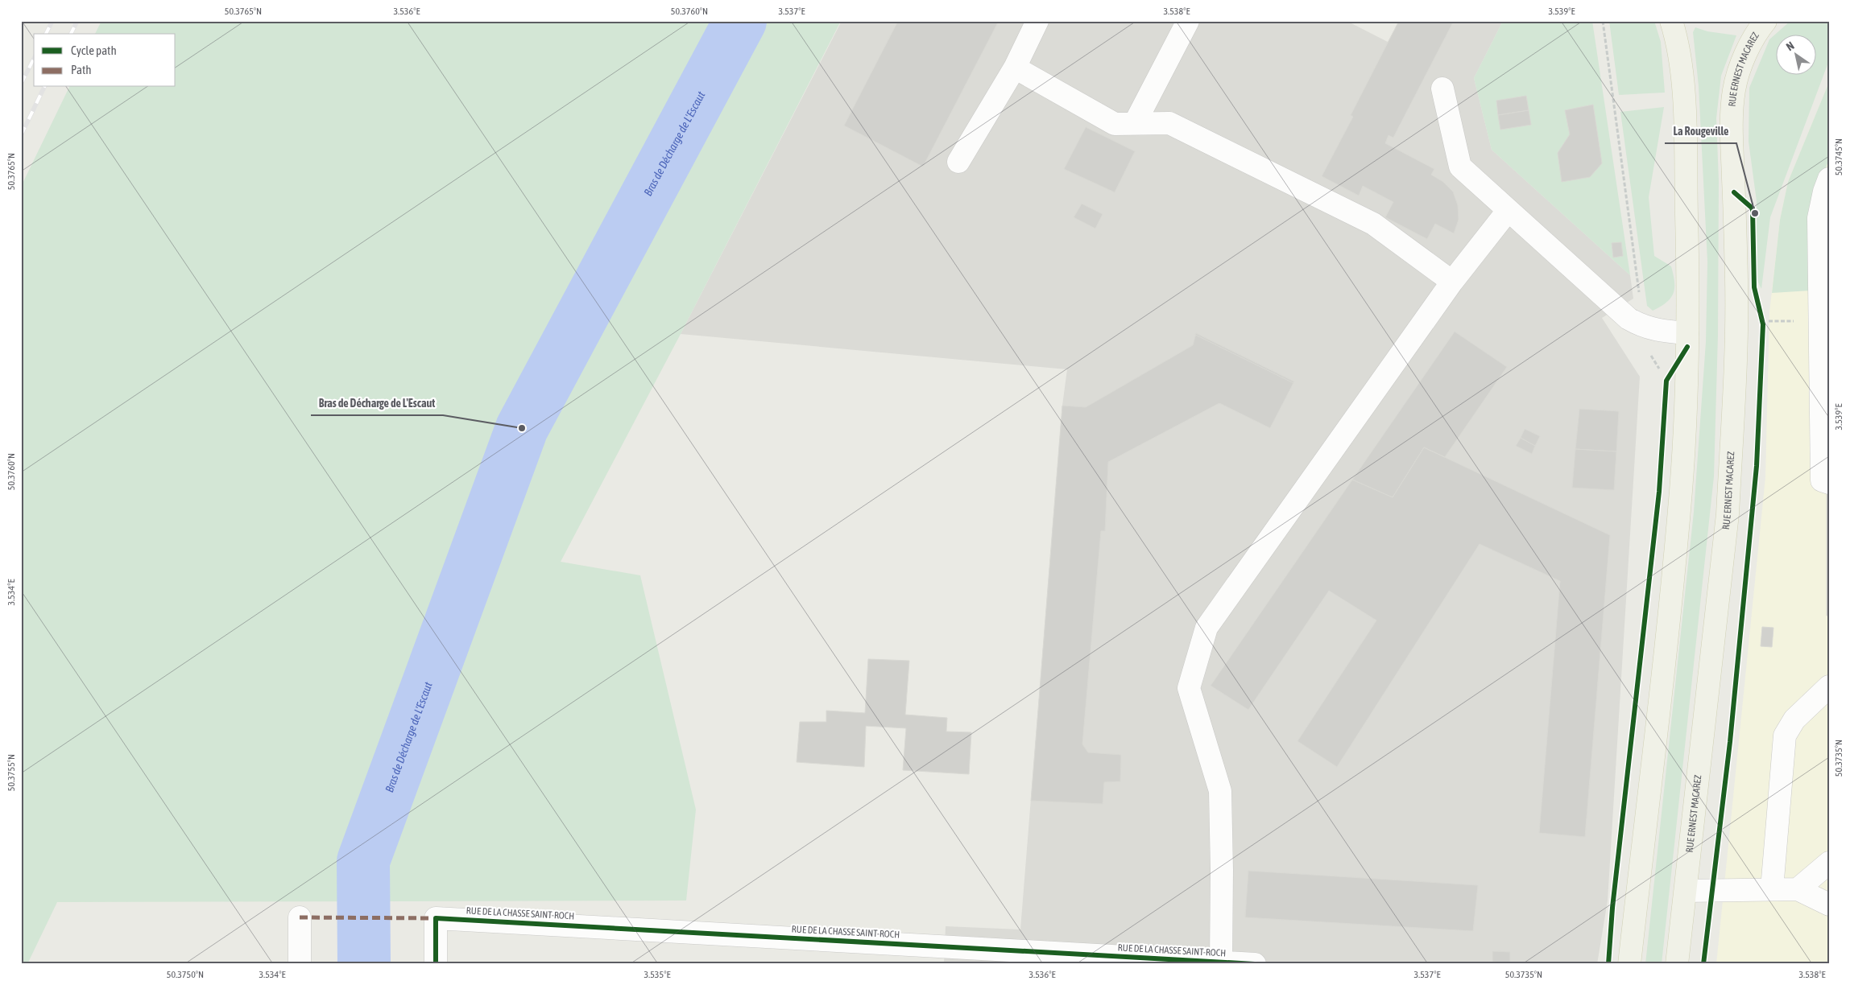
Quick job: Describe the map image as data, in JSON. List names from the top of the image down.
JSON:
{
  "streets": {
    "main road": ["RUE ERNEST MACAREZ"],
    "street": ["RUE DE LA CHASSE SAINT-ROCH"]
  },
  "water": ["Bras de Décharge de L'Escaut"],
  "places": ["La Rougeville", "Bras de Décharge de L'Escaut"],
  "legend": ["Cycle path", "Path"],
  "north": "top left",
  "coordinates": [
    "50.3765°N",
    "3.536°E",
    "50.3760°N",
    "3.537°E",
    "3.538°E",
    "3.539°E",
    "50.3745°N",
    "3.534°E",
    "50.3735°N",
    "50.3755°N",
    "50.3750°N",
    "3.535°E"
  ]
}
